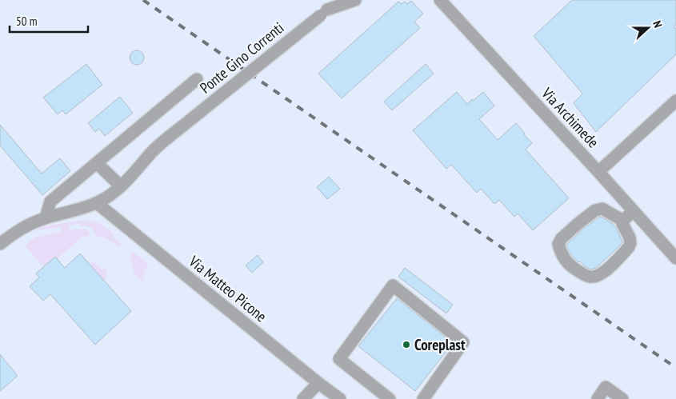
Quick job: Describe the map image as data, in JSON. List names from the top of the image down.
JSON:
{
  "streets": {
    "street": ["Ponte Gino Correnti", "Via Archimede", "Via Matteo Picone"]
  },
  "crossings": [
    ["Ponte Gino Correnti", "Via Matteo Picone"]
  ],
  "places": ["Coreplast"],
  "scale_bar": "50 m",
  "north": "right"
}
